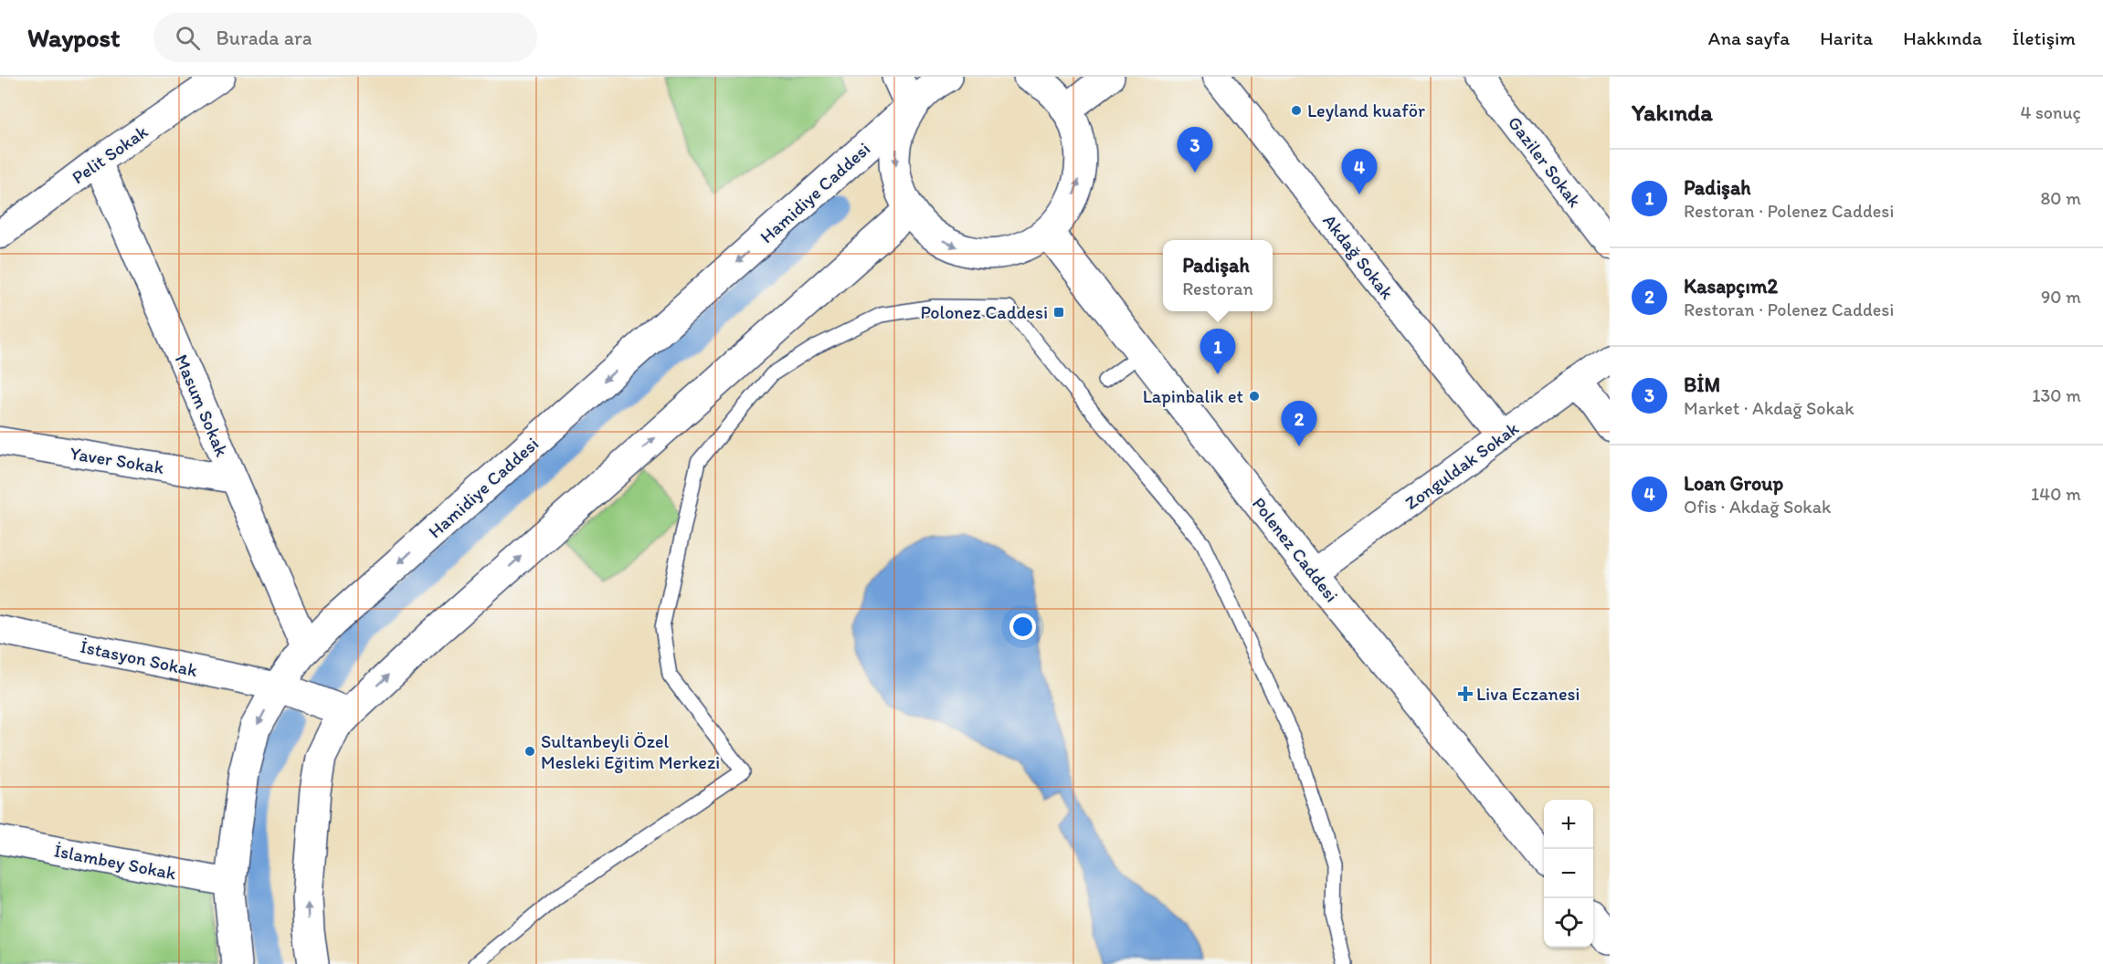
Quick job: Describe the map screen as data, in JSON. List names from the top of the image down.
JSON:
{
  "streets": {
    "street": [
      "Pelit Sokak",
      "Gaziler Sokak",
      "Hamidiye Caddesi",
      "Akdağ Sokak",
      "Masum Sokak",
      "Yaver Sokak",
      "Zonguldak Sokak",
      "Polenez Caddesi",
      "İstasyon Sokak",
      "İslambey Sokak"
    ]
  },
  "crossings": [
    ["Pelit Sokak", "Masum Sokak"],
    ["Hamidiye Caddesi", "Masum Sokak"],
    ["Hamidiye Caddesi", "İstasyon Sokak"],
    ["Hamidiye Caddesi", "İslambey Sokak"],
    ["Akdağ Sokak", "Zonguldak Sokak"],
    ["Masum Sokak", "Yaver Sokak"],
    ["Zonguldak Sokak", "Polenez Caddesi"]
  ],
  "places": {
    "other": ["Leyland kuaför", "Lapinbalik et", "Sultanbeyli Özel Mesleki Eğitim Merkezi"],
    "transit": ["Polonez Caddesi"],
    "health": ["Liva Eczanesi"]
  },
  "page": {
    "header": "Waypost",
    "search": "Burada ara",
    "nav": [
      "Ana sayfa",
      "Harita",
      "Hakkında",
      "İletişim"
    ],
    "heading": ["Yakında", "4 sonuç"],
    "pins": [
      "3",
      "4",
      "1",
      "2"
    ],
    "list": [
      {
        "mark": "1",
        "name": "Padişah",
        "note": "Restoran · Polenez Caddesi",
        "value": "80 m"
      },
      {
        "mark": "2",
        "name": "Kasapçım2",
        "note": "Restoran · Polenez Caddesi",
        "value": "90 m"
      },
      {
        "mark": "3",
        "name": "BİM",
        "note": "Market · Akdağ Sokak",
        "value": "130 m"
      },
      {
        "mark": "4",
        "name": "Loan Group",
        "note": "Ofis · Akdağ Sokak",
        "value": "140 m"
      }
    ],
    "popup": ["Padişah", "Restoran"],
    "map_buttons": ["+", "−"]
  }
}
